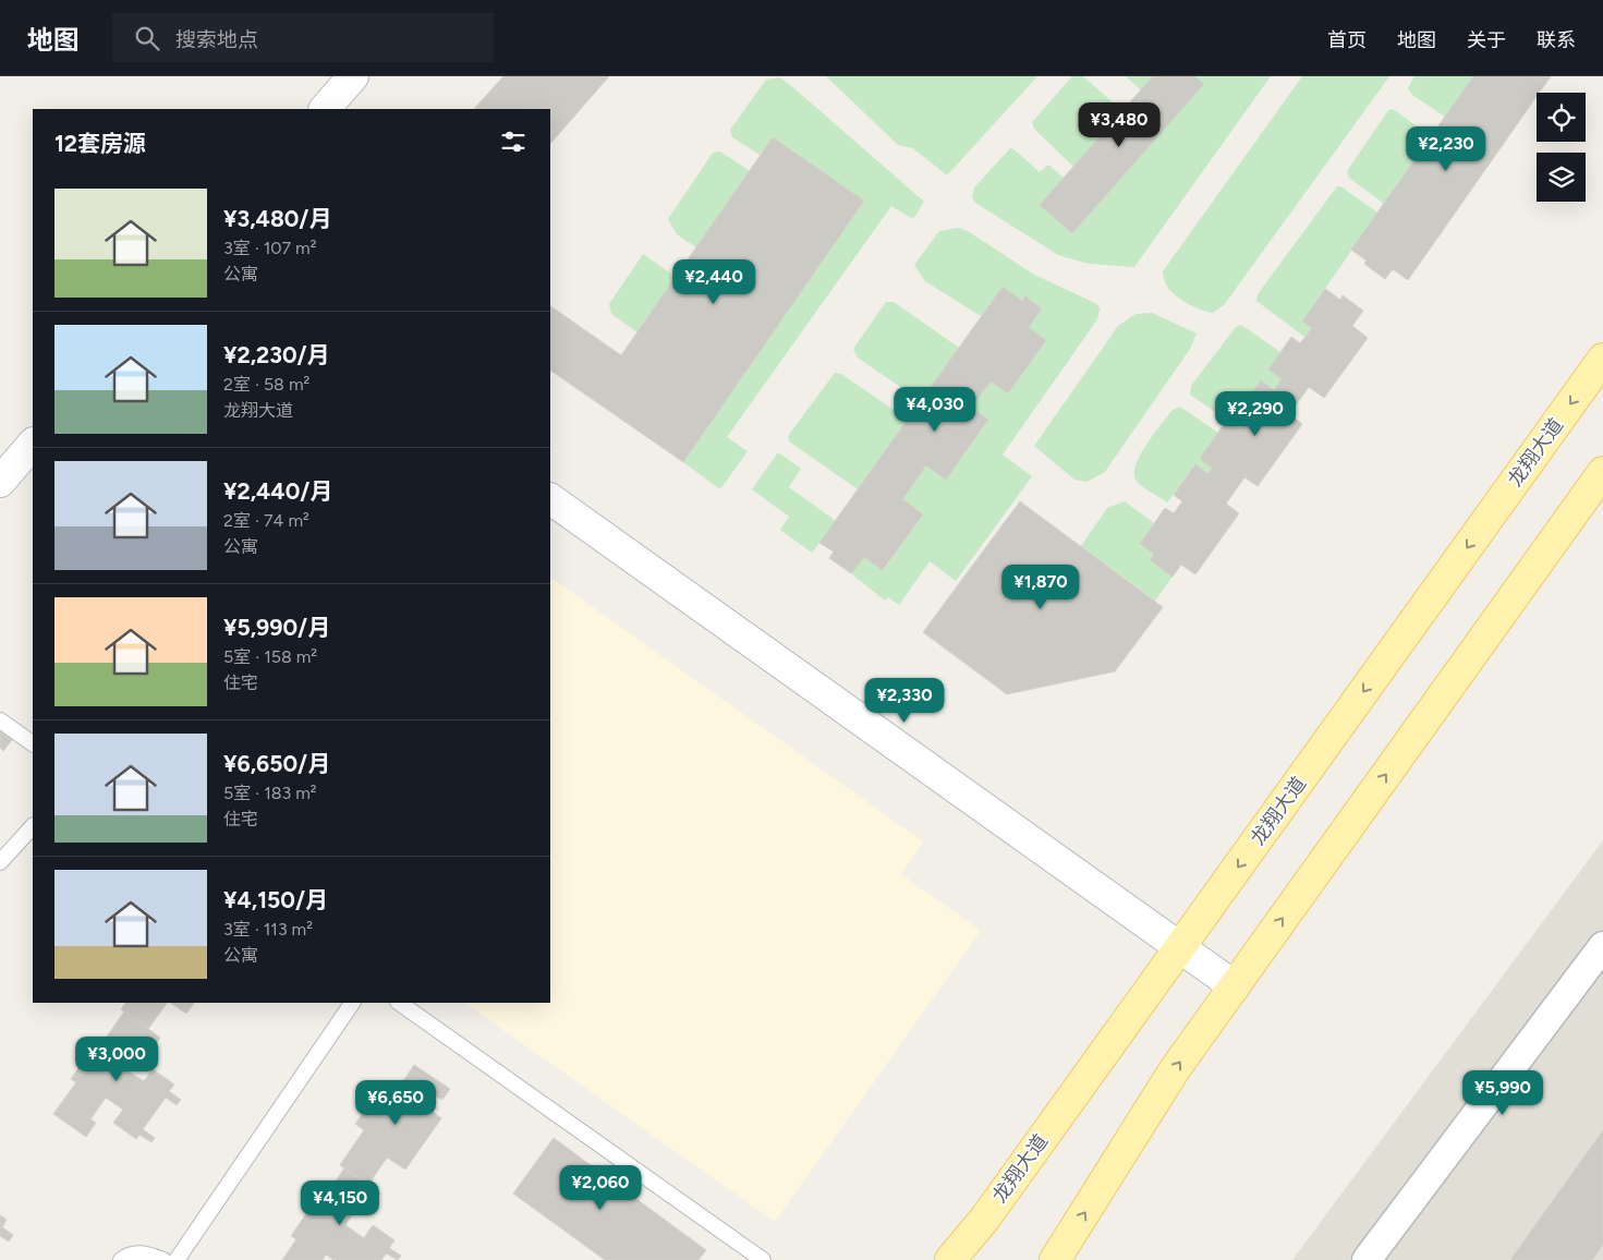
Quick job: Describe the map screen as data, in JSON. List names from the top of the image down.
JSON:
{
  "streets": {
    "main road": ["龙翔大道"]
  },
  "page": {
    "header": "地图",
    "search": "搜索地点",
    "nav": [
      "首页",
      "地图",
      "关于",
      "联系"
    ],
    "price": [
      "¥3,480",
      "¥2,230",
      "¥2,440",
      "¥4,030",
      "¥2,290",
      "¥1,870",
      "¥2,330",
      "¥3,000",
      "¥5,990",
      "¥6,650",
      "¥2,060",
      "¥4,150"
    ],
    "heading": "12套房源",
    "list": [
      {
        "name": "¥3,480/月",
        "note": "3室 · 107 m² · 公寓"
      },
      {
        "name": "¥2,230/月",
        "note": "2室 · 58 m² · 龙翔大道"
      },
      {
        "name": "¥2,440/月",
        "note": "2室 · 74 m² · 公寓"
      },
      {
        "name": "¥5,990/月",
        "note": "5室 · 158 m² · 住宅"
      },
      {
        "name": "¥6,650/月",
        "note": "5室 · 183 m² · 住宅"
      },
      {
        "name": "¥4,150/月",
        "note": "3室 · 113 m² · 公寓"
      }
    ]
  }
}
